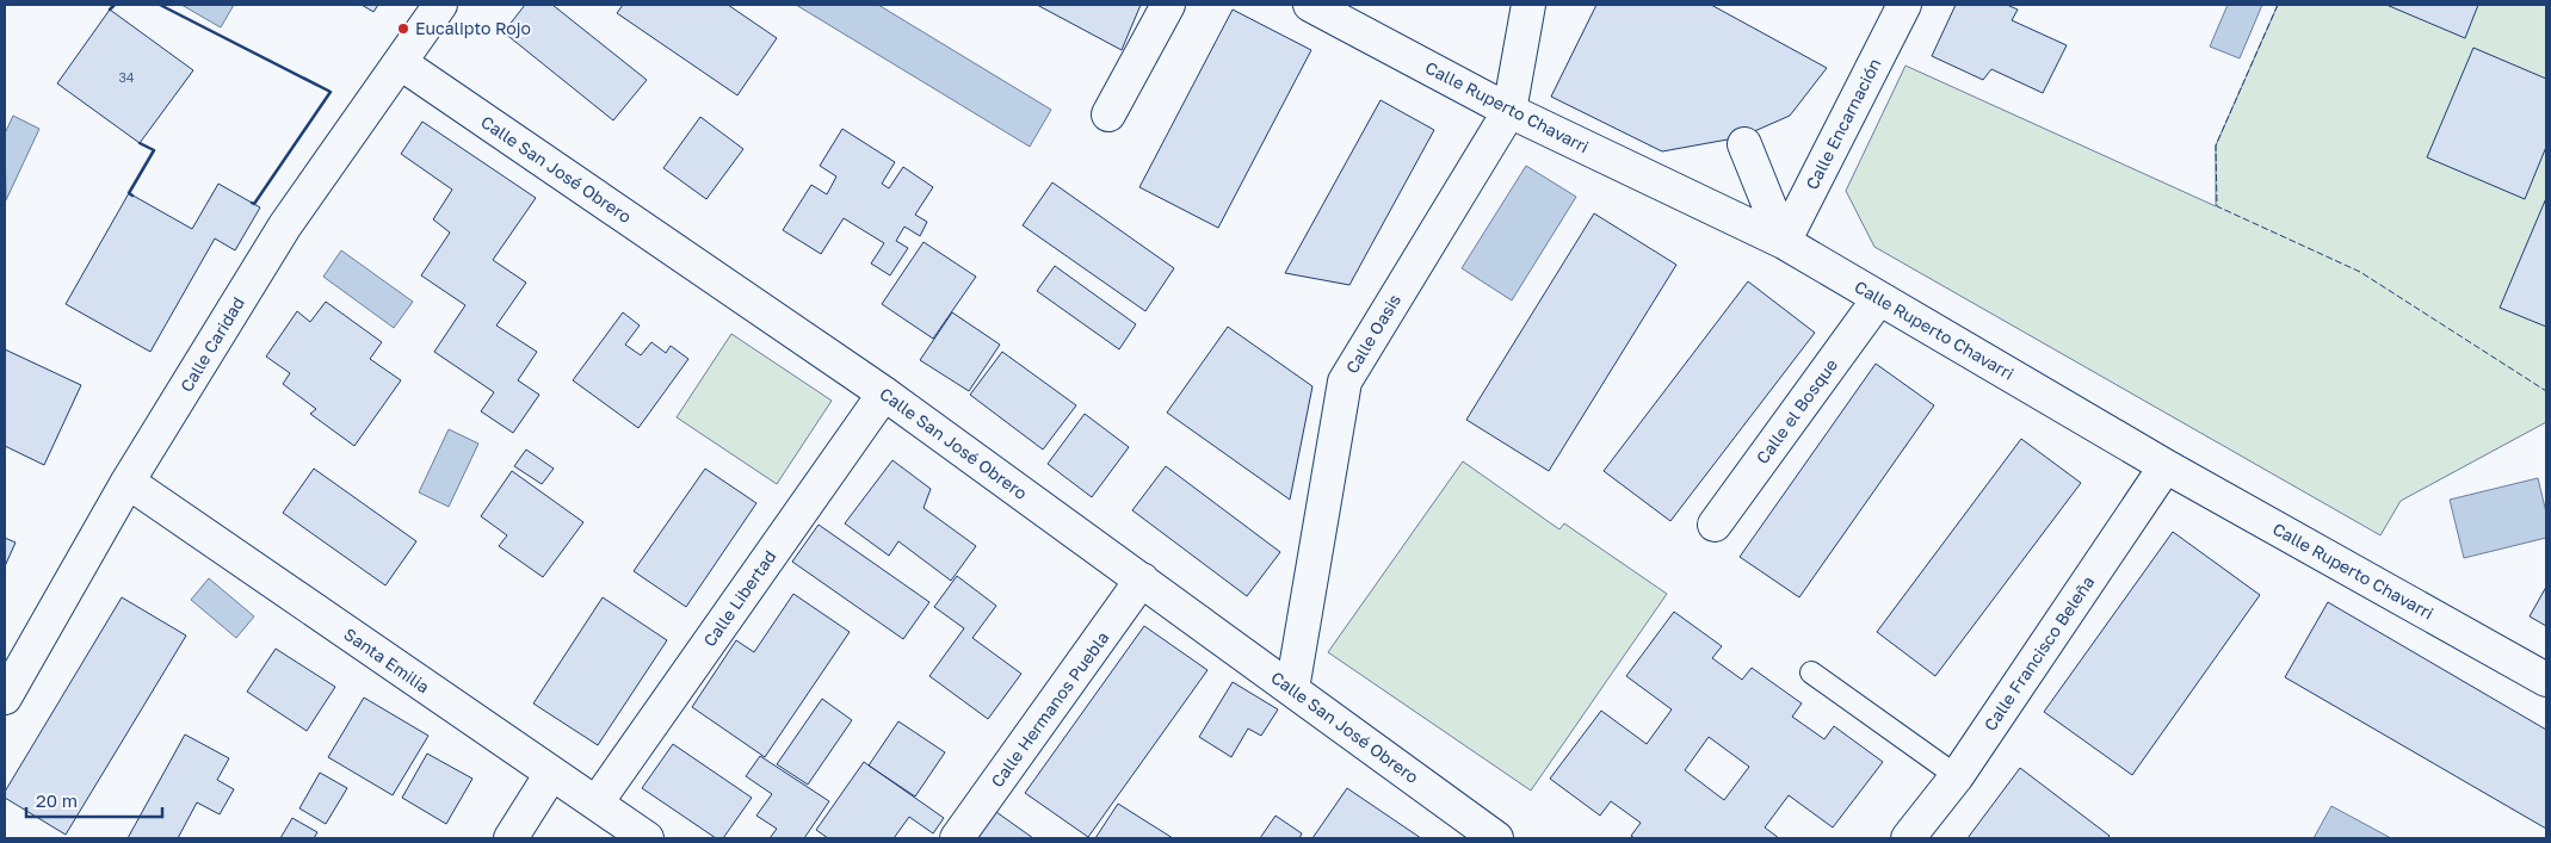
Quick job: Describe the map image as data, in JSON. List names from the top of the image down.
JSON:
{
  "streets": {
    "street": [
      "Calle Ruperto Chavarri",
      "Calle Encarnación",
      "Calle San José Obrero",
      "Calle Oasis",
      "Calle Caridad",
      "Calle el Bosque",
      "Calle Libertad",
      "Calle Francisco Beleña",
      "Santa Emilia",
      "Calle Hermanos Puebla"
    ]
  },
  "crossings": [
    ["Calle Ruperto Chavarri", "Calle Encarnación"],
    ["Calle Ruperto Chavarri", "Calle Oasis"],
    ["Calle Ruperto Chavarri", "Calle el Bosque"],
    ["Calle Ruperto Chavarri", "Calle Francisco Beleña"],
    ["Calle San José Obrero", "Calle Oasis"],
    ["Calle San José Obrero", "Calle Caridad"],
    ["Calle San José Obrero", "Calle Libertad"],
    ["Calle San José Obrero", "Calle Hermanos Puebla"],
    ["Calle Caridad", "Santa Emilia"],
    ["Calle Libertad", "Santa Emilia"]
  ],
  "places": ["Eucalipto Rojo"],
  "house_numbers": ["34"],
  "scale_bar": "20 m"
}
